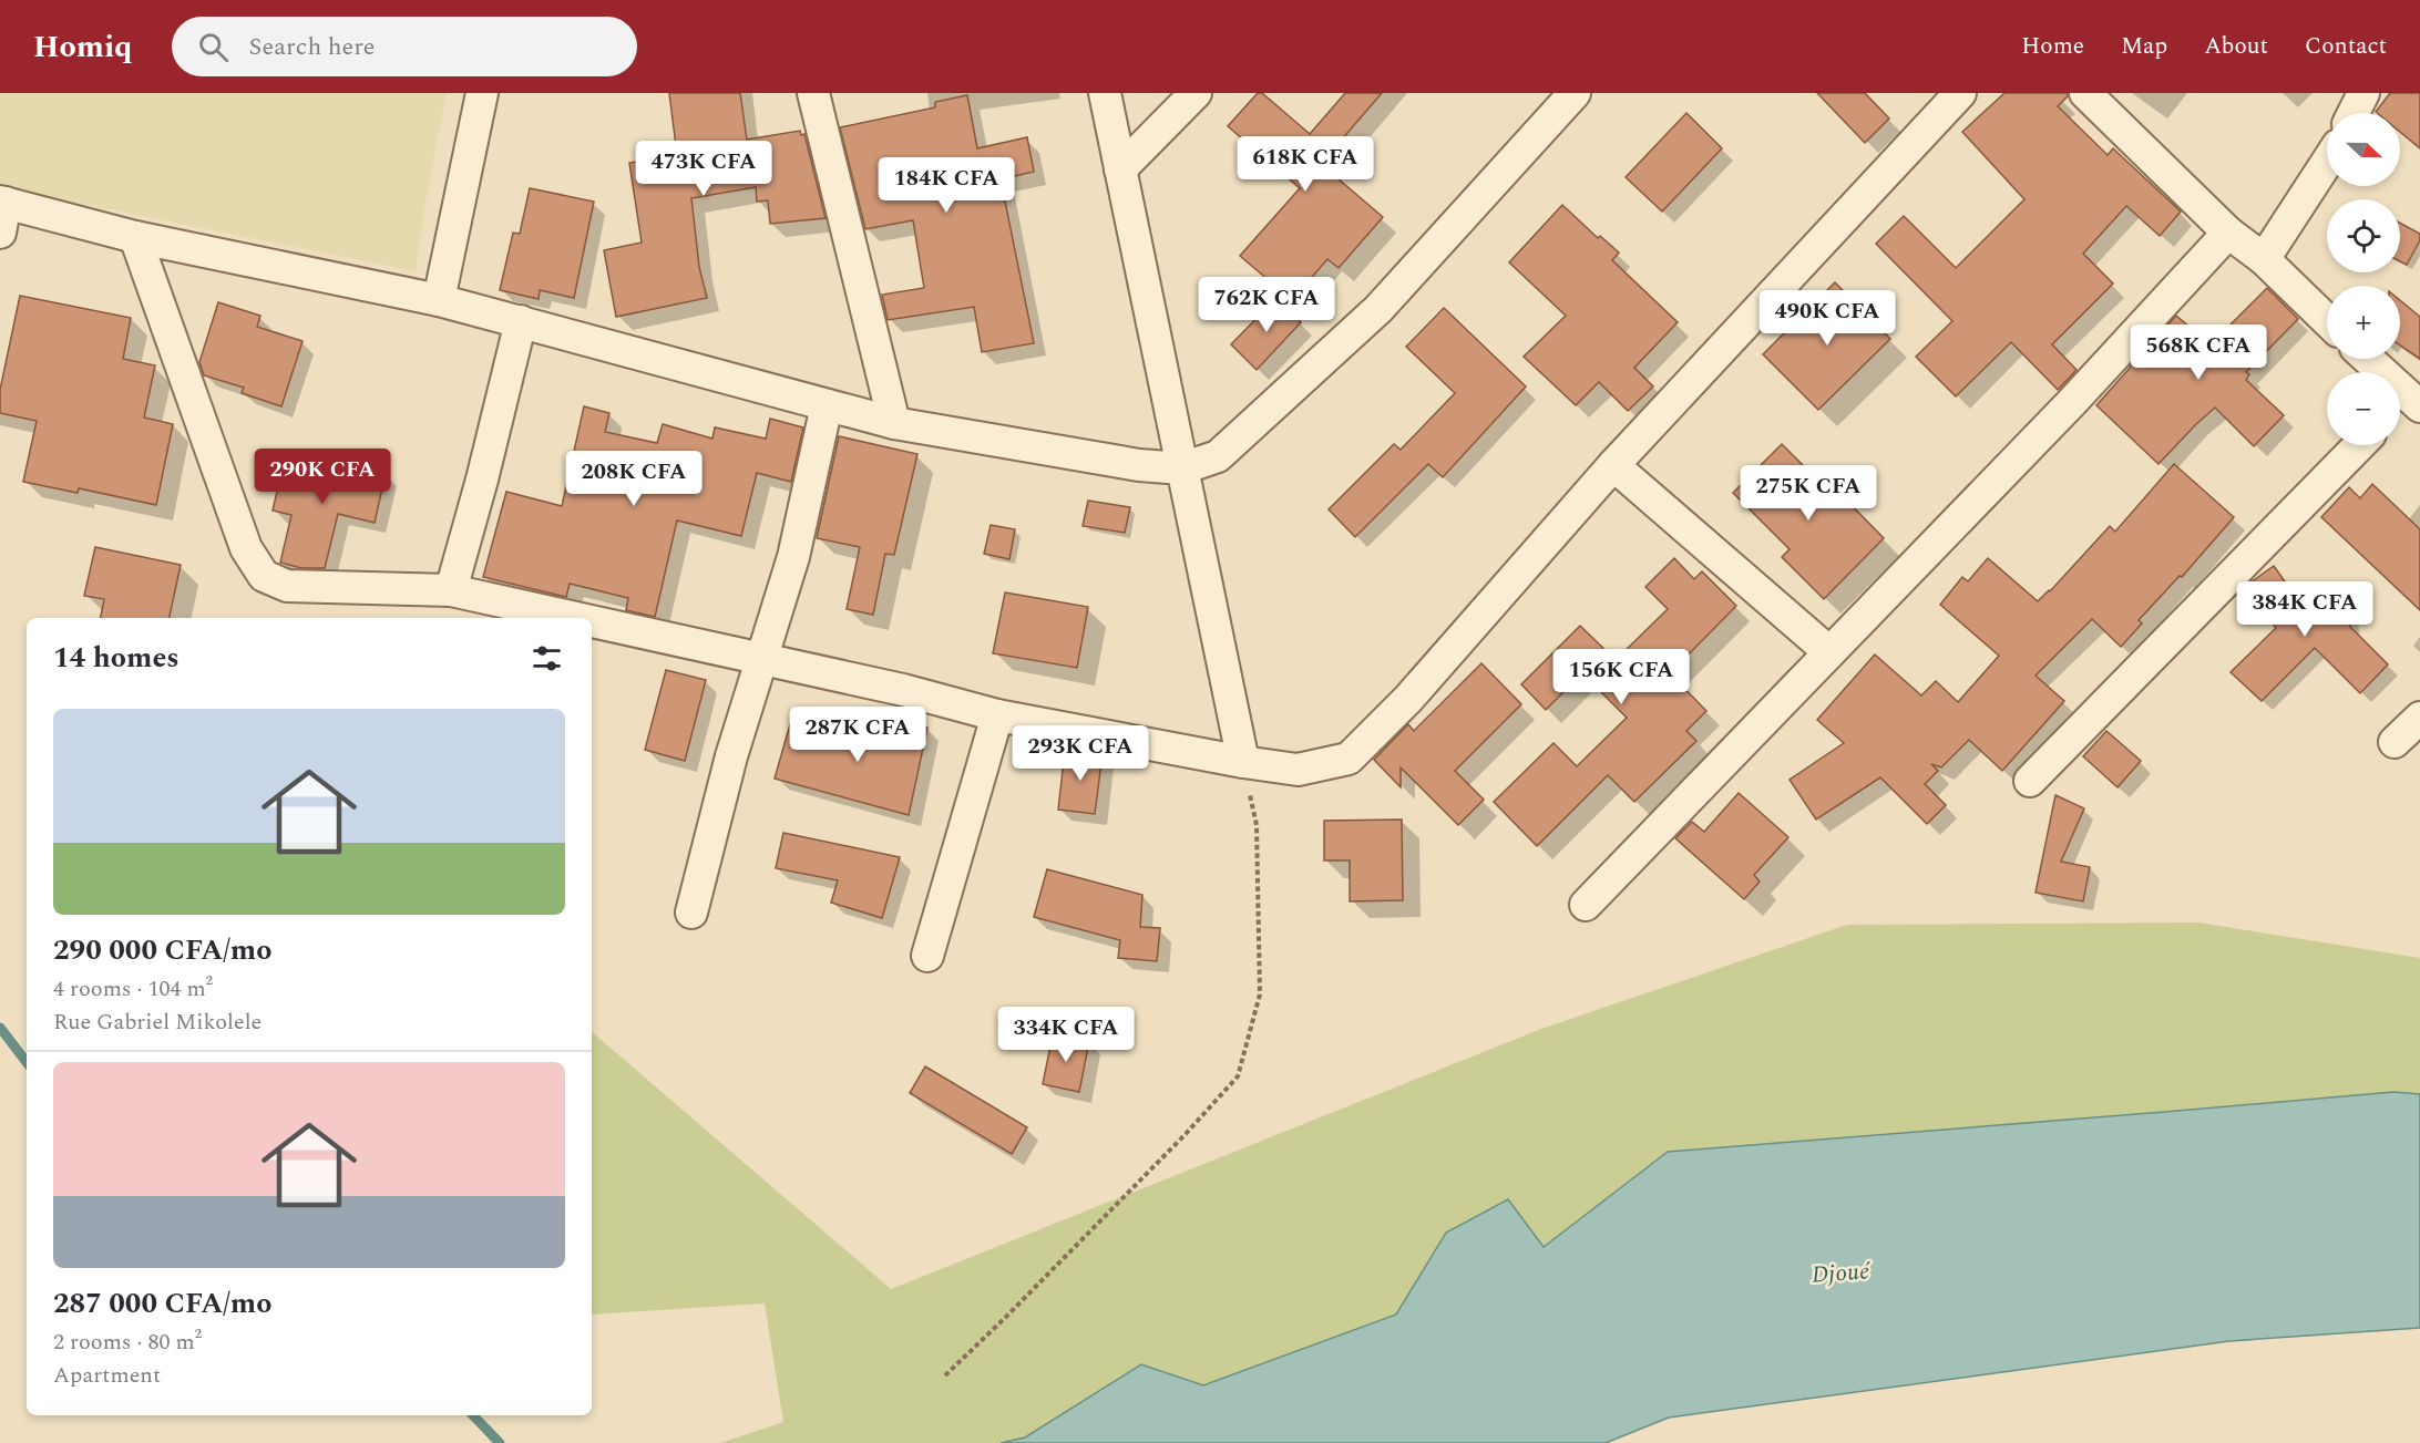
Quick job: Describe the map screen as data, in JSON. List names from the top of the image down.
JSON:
{
  "water": ["Djoué"],
  "north": "right",
  "page": {
    "header": "Homiq",
    "search": "Search here",
    "nav": [
      "Home",
      "Map",
      "About",
      "Contact"
    ],
    "map_buttons": ["+", "−"],
    "price": [
      "618K CFA",
      "473K CFA",
      "184K CFA",
      "762K CFA",
      "490K CFA",
      "568K CFA",
      "290K CFA",
      "208K CFA",
      "275K CFA",
      "384K CFA",
      "156K CFA",
      "287K CFA",
      "293K CFA",
      "334K CFA"
    ],
    "heading": "14 homes",
    "list": [
      {
        "name": "290 000 CFA/mo",
        "note": "4 rooms · 104 m² · Rue Gabriel Mikolele"
      },
      {
        "name": "287 000 CFA/mo",
        "note": "2 rooms · 80 m² · Apartment"
      }
    ]
  }
}
